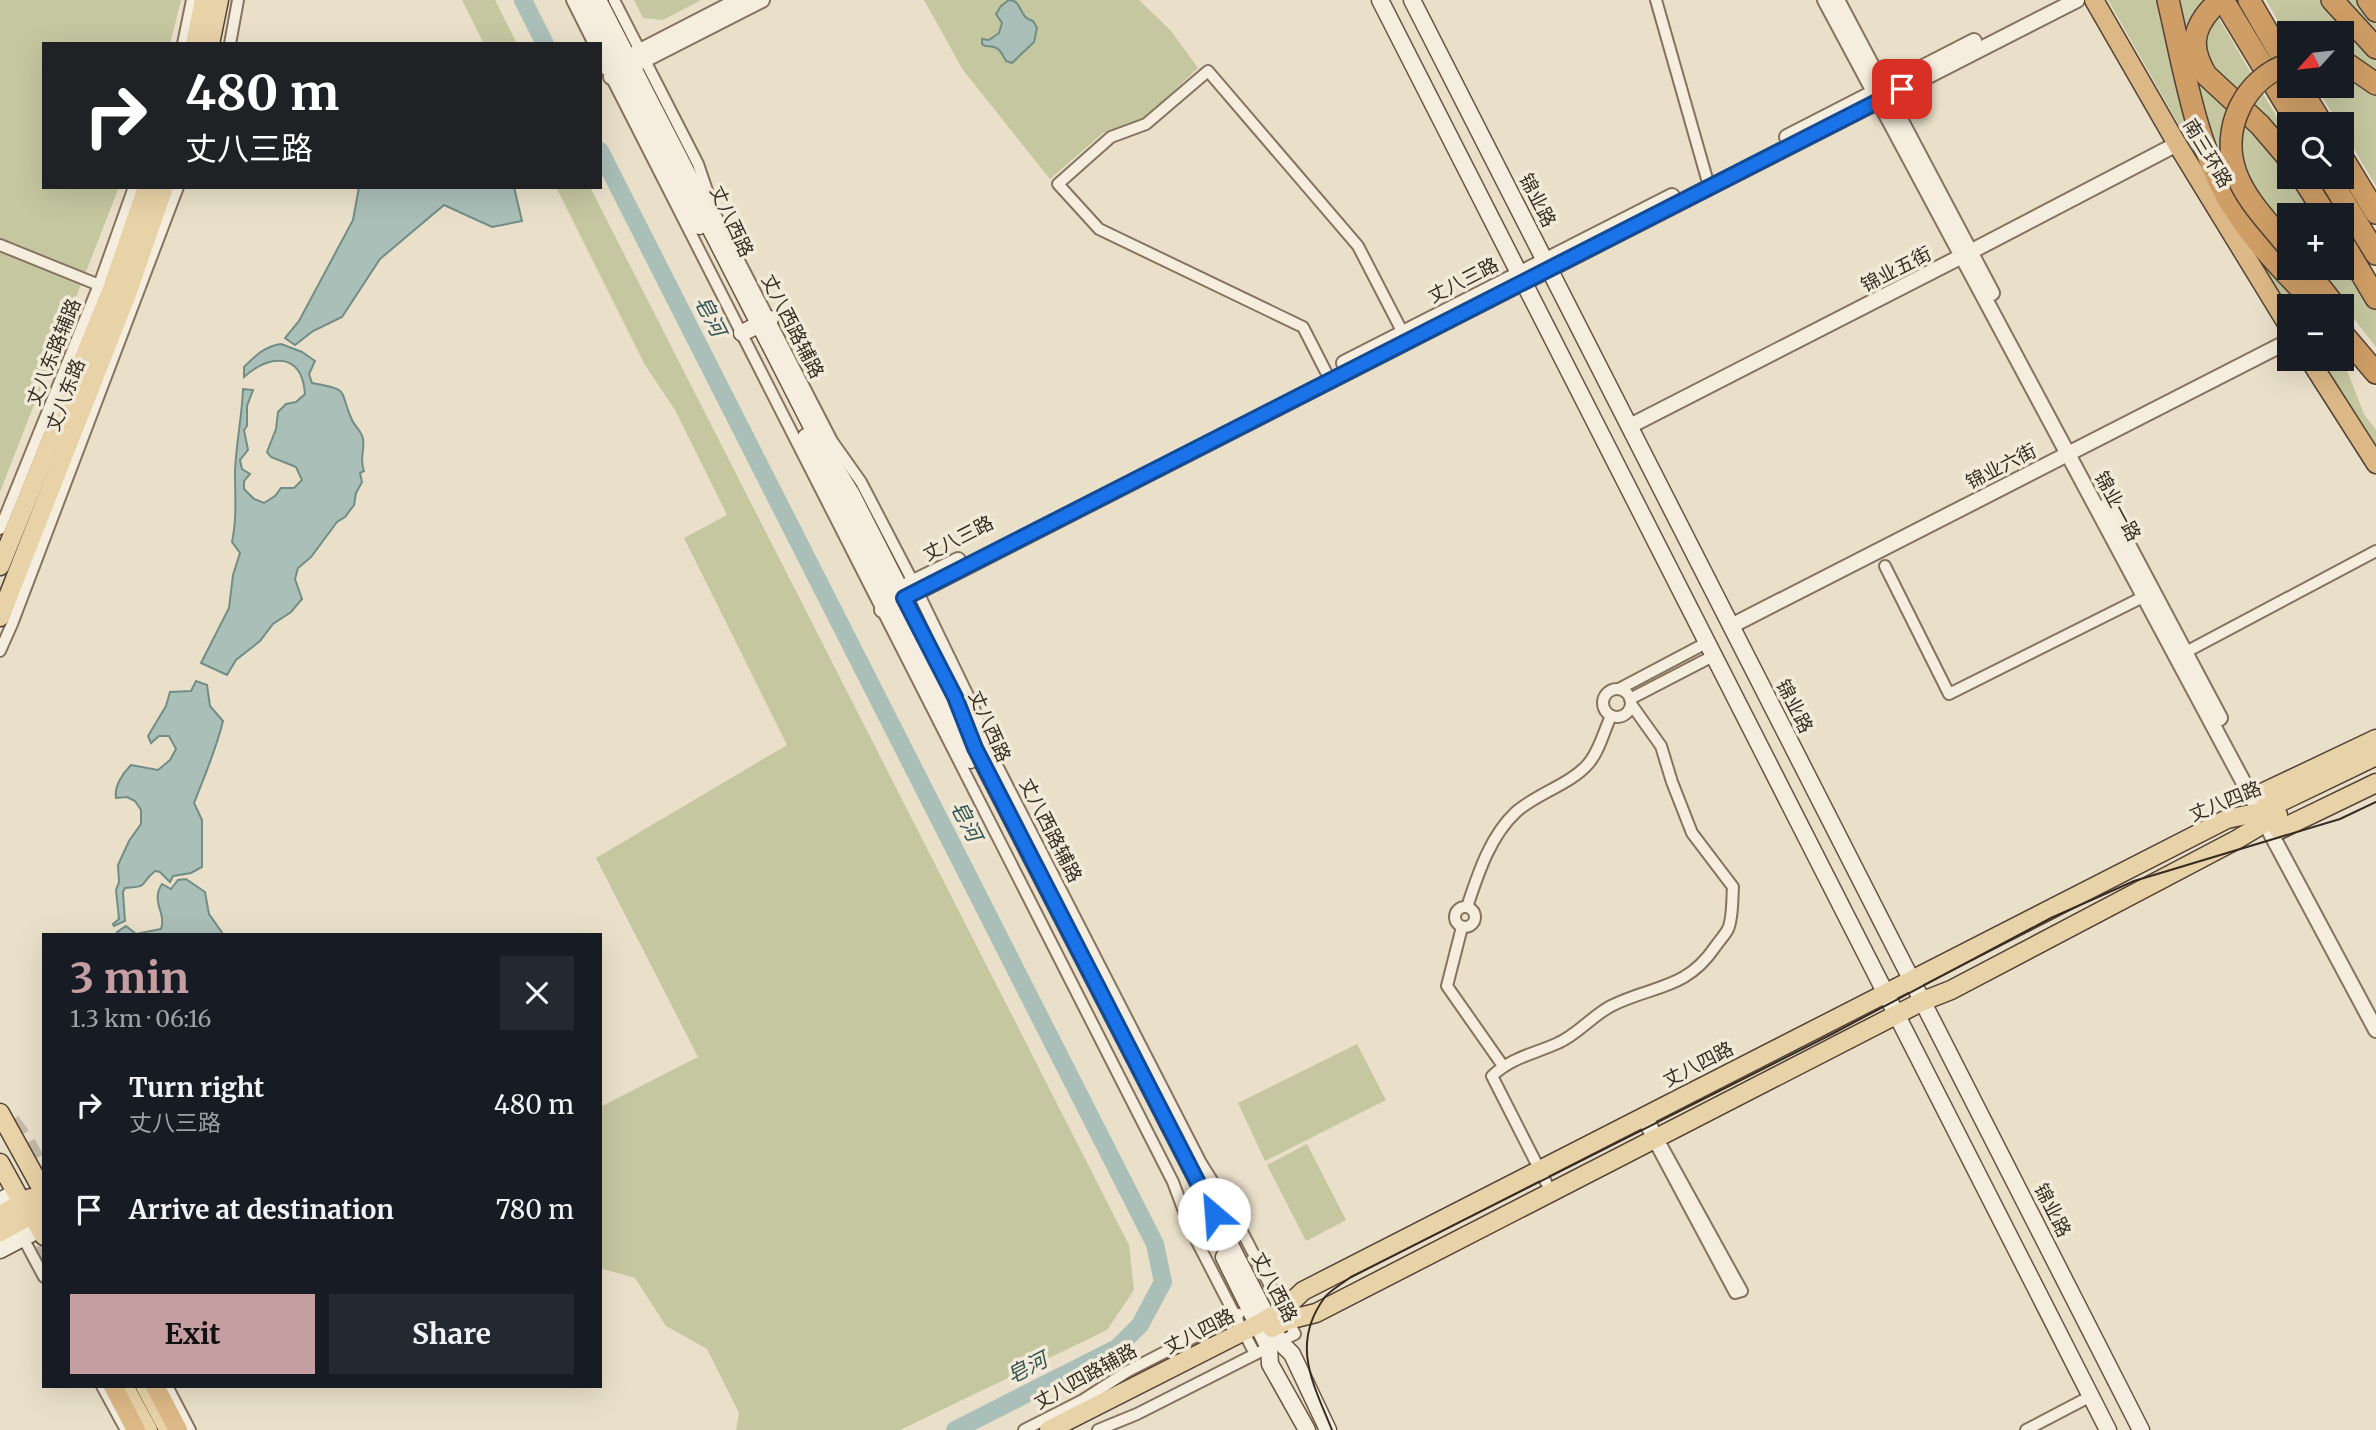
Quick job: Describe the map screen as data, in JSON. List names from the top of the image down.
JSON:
{
  "streets": {
    "highway": ["南三环路"],
    "main road": [
      "锦业路",
      "丈八西路",
      "丈八东路",
      "丈八四路"
    ],
    "street": [
      "锦业五街",
      "丈八三路",
      "丈八西路辅路",
      "丈八东路辅路",
      "锦业六街",
      "锦业一路",
      "丈八四路辅路"
    ]
  },
  "crossings": [
    ["南三环路", "锦业五街"],
    ["锦业路", "锦业五街"],
    ["锦业路", "丈八三路"],
    ["锦业路", "锦业六街"],
    ["锦业路", "丈八四路"],
    ["丈八西路", "丈八三路"],
    ["丈八西路", "丈八西路辅路"],
    ["丈八西路", "丈八四路"],
    ["丈八西路", "丈八四路辅路"],
    ["锦业五街", "锦业一路"],
    ["丈八三路", "丈八西路辅路"],
    ["丈八三路", "锦业一路"],
    ["丈八西路辅路", "丈八四路"],
    ["丈八西路辅路", "丈八四路辅路"],
    ["丈八东路辅路", "丈八东路"],
    ["锦业六街", "锦业一路"],
    ["锦业一路", "丈八四路"],
    ["丈八四路", "丈八四路辅路"]
  ],
  "water": ["皂河"],
  "north": "bottom left",
  "page": {
    "map_buttons": ["+", "−"],
    "turn": ["480 m", "丈八三路"],
    "heading": ["3 min", "1.3 km · 06:16"],
    "list": [
      {
        "name": "Turn right",
        "note": "丈八三路",
        "value": "480 m"
      },
      {
        "name": "Arrive at destination",
        "value": "780 m"
      }
    ],
    "buttons": ["Exit", "Share"]
  }
}
